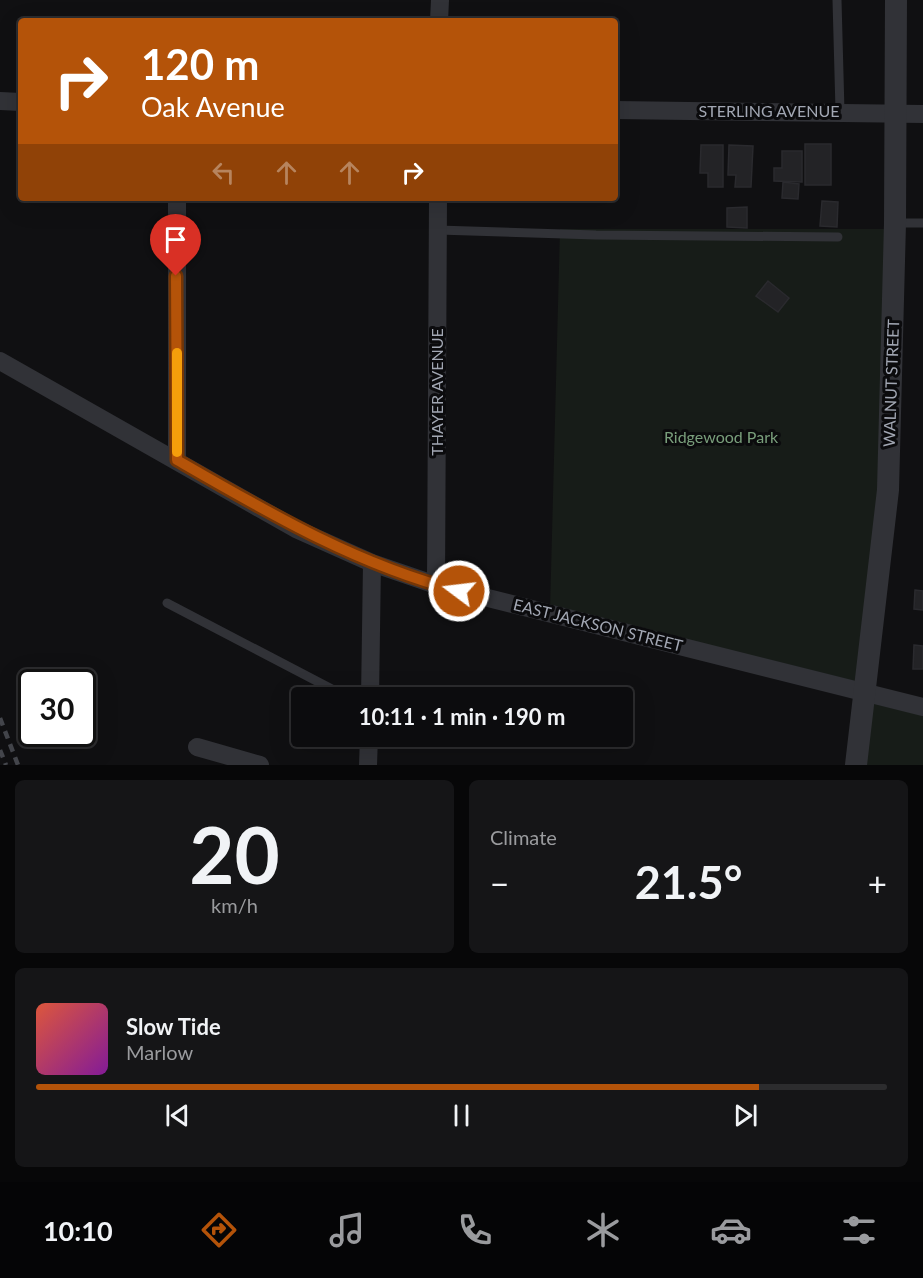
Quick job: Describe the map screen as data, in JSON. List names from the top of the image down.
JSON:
{
  "streets": {
    "street": [
      "STERLING AVENUE",
      "WALNUT STREET",
      "THAYER AVENUE",
      "EAST JACKSON STREET"
    ]
  },
  "crossings": [
    ["STERLING AVENUE", "WALNUT STREET"],
    ["WALNUT STREET", "EAST JACKSON STREET"],
    ["THAYER AVENUE", "EAST JACKSON STREET"]
  ],
  "parks": ["Ridgewood Park"],
  "page": {
    "turn": ["120 m", "Oak Avenue"],
    "limit": "30",
    "trip": "10:11 · 1 min · 190 m",
    "tile": [
      ["20", "km/h"],
      "Climate"
    ],
    "heat": ["−", "21.5°", "+"],
    "song": ["Slow Tide", "Marlow"],
    "tabs": "10:10"
  }
}
